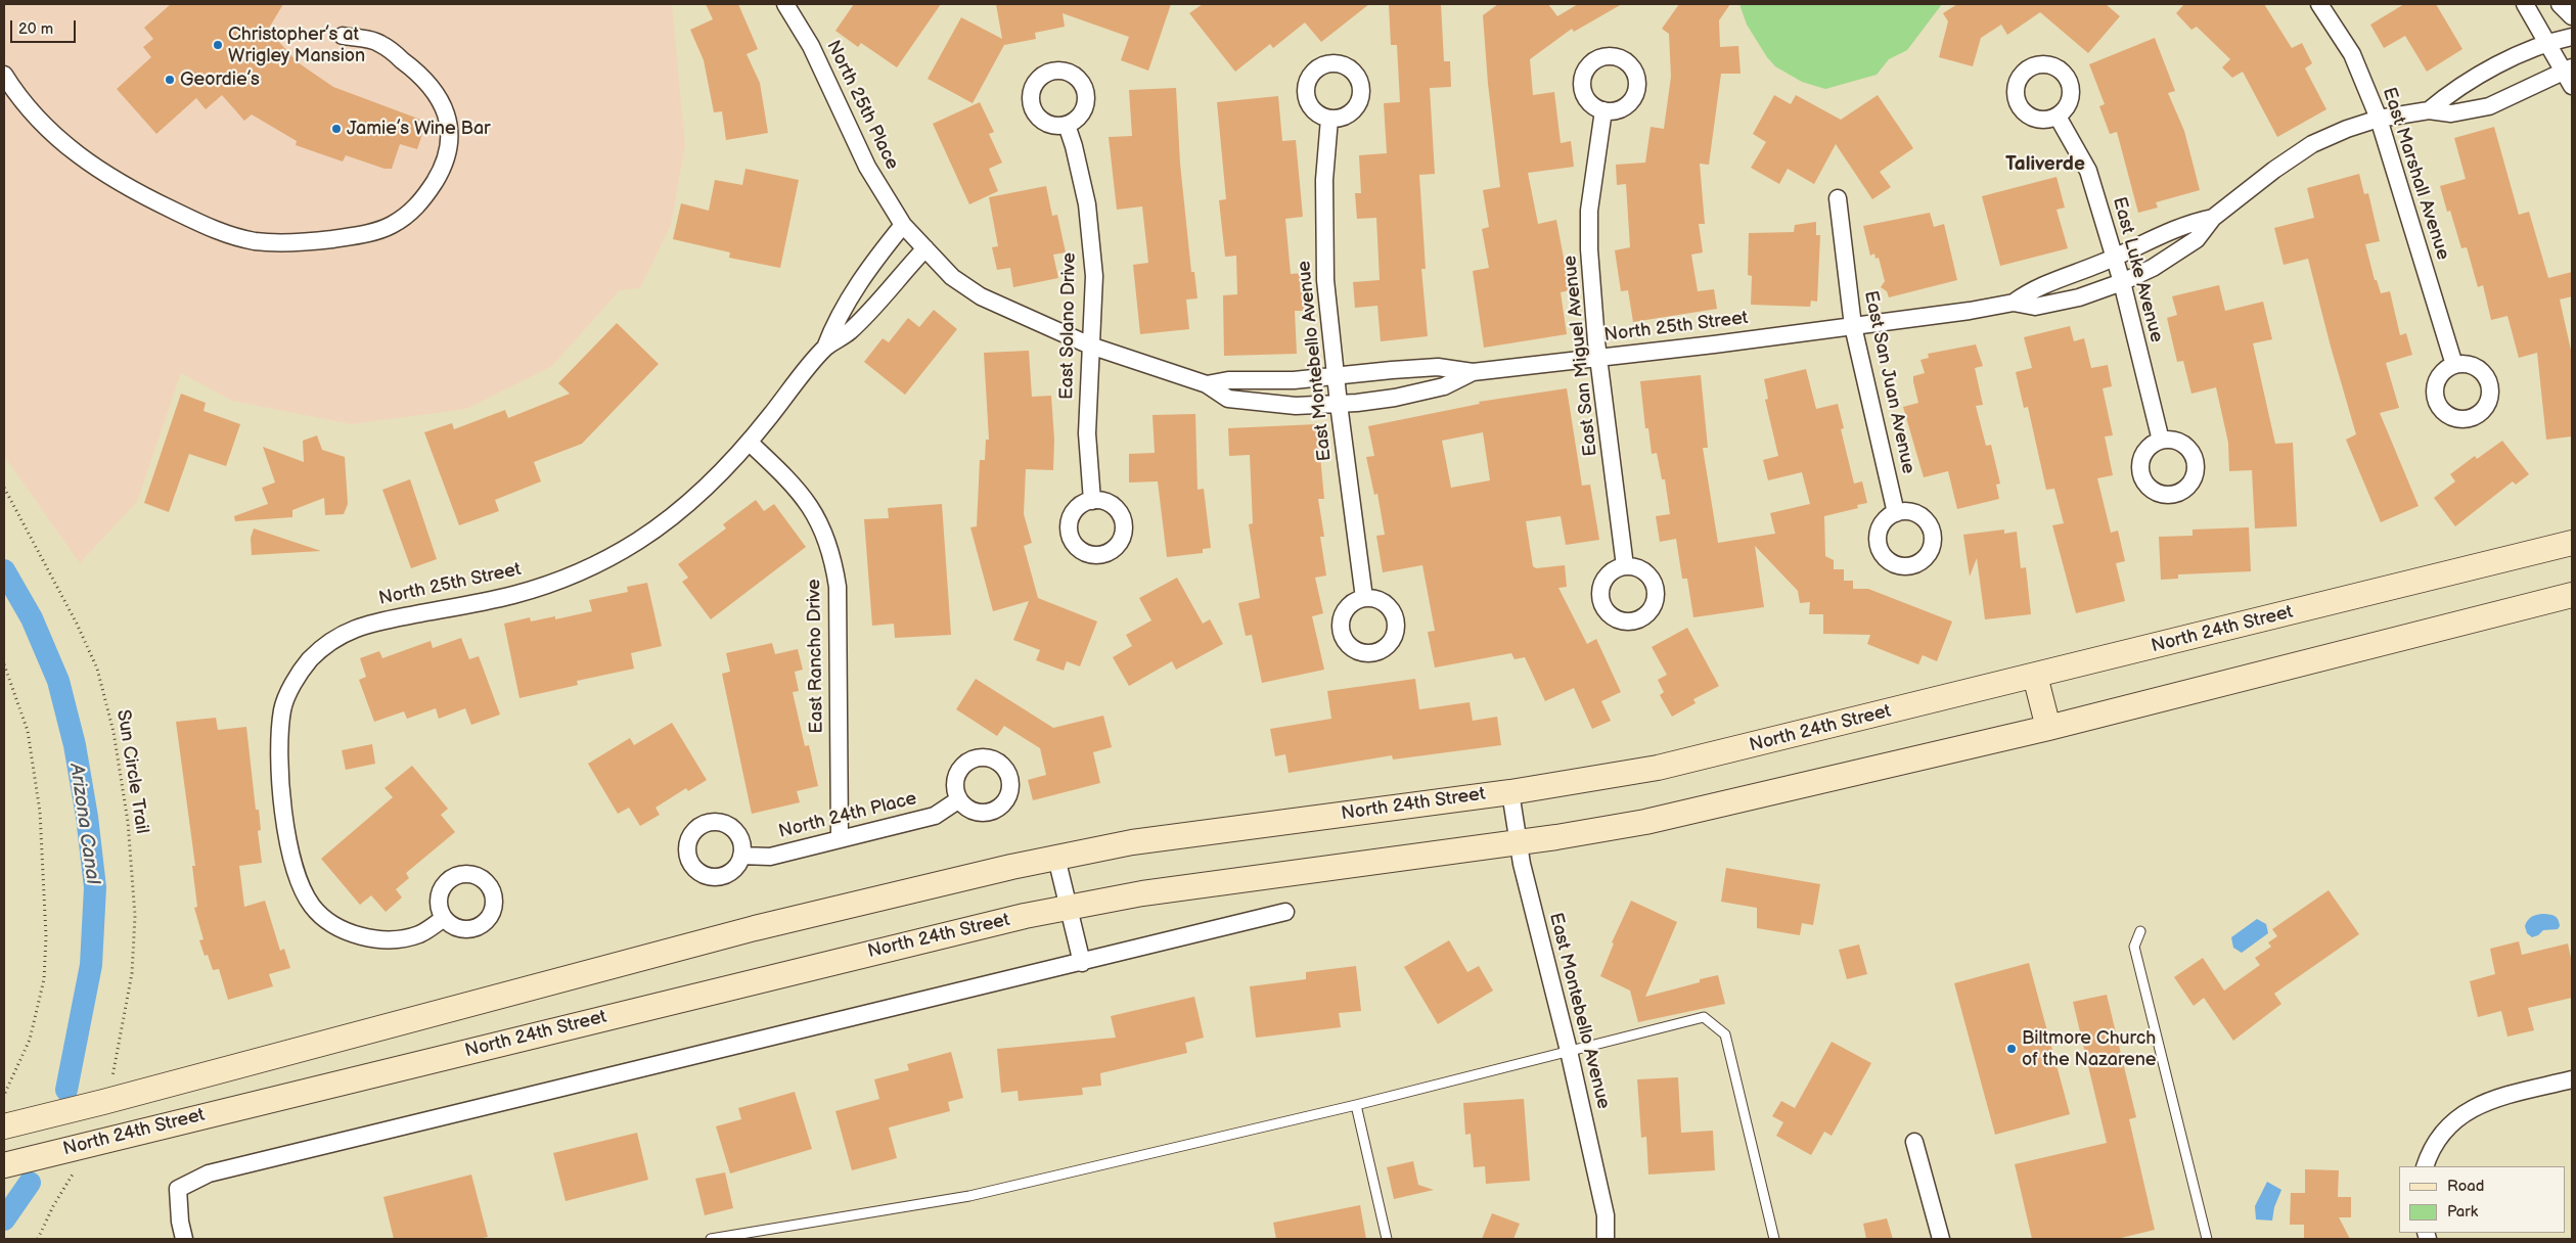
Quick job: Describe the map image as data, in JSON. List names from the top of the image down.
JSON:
{
  "streets": {
    "main road": ["North 24th Street"],
    "street": [
      "North 25th Place",
      "East Marshall Avenue",
      "East Luke Avenue",
      "East Solano Drive",
      "North 25th Street",
      "East San Miguel Avenue",
      "East Montebello Avenue",
      "East San Juan Avenue",
      "East Rancho Drive",
      "North 24th Place"
    ],
    "path": ["Sun Circle Trail"]
  },
  "crossings": [
    ["North 25th Place", "North 25th Street"],
    ["East Solano Drive", "North 25th Street"],
    ["North 25th Street", "East San Miguel Avenue"],
    ["North 25th Street", "East Montebello Avenue"],
    ["North 25th Street", "East San Juan Avenue"],
    ["North 25th Street", "East Rancho Drive"],
    ["East Montebello Avenue", "North 24th Street"],
    ["East Rancho Drive", "North 24th Place"]
  ],
  "districts": ["Taliverde"],
  "water": ["Arizona Canal"],
  "places": [
    "Christopher’s at Wrigley Mansion",
    "Geordie’s",
    "Jamie’s Wine Bar",
    "Biltmore Church of the Nazarene"
  ],
  "legend": ["Road", "Park"],
  "scale_bar": "20 m"
}
